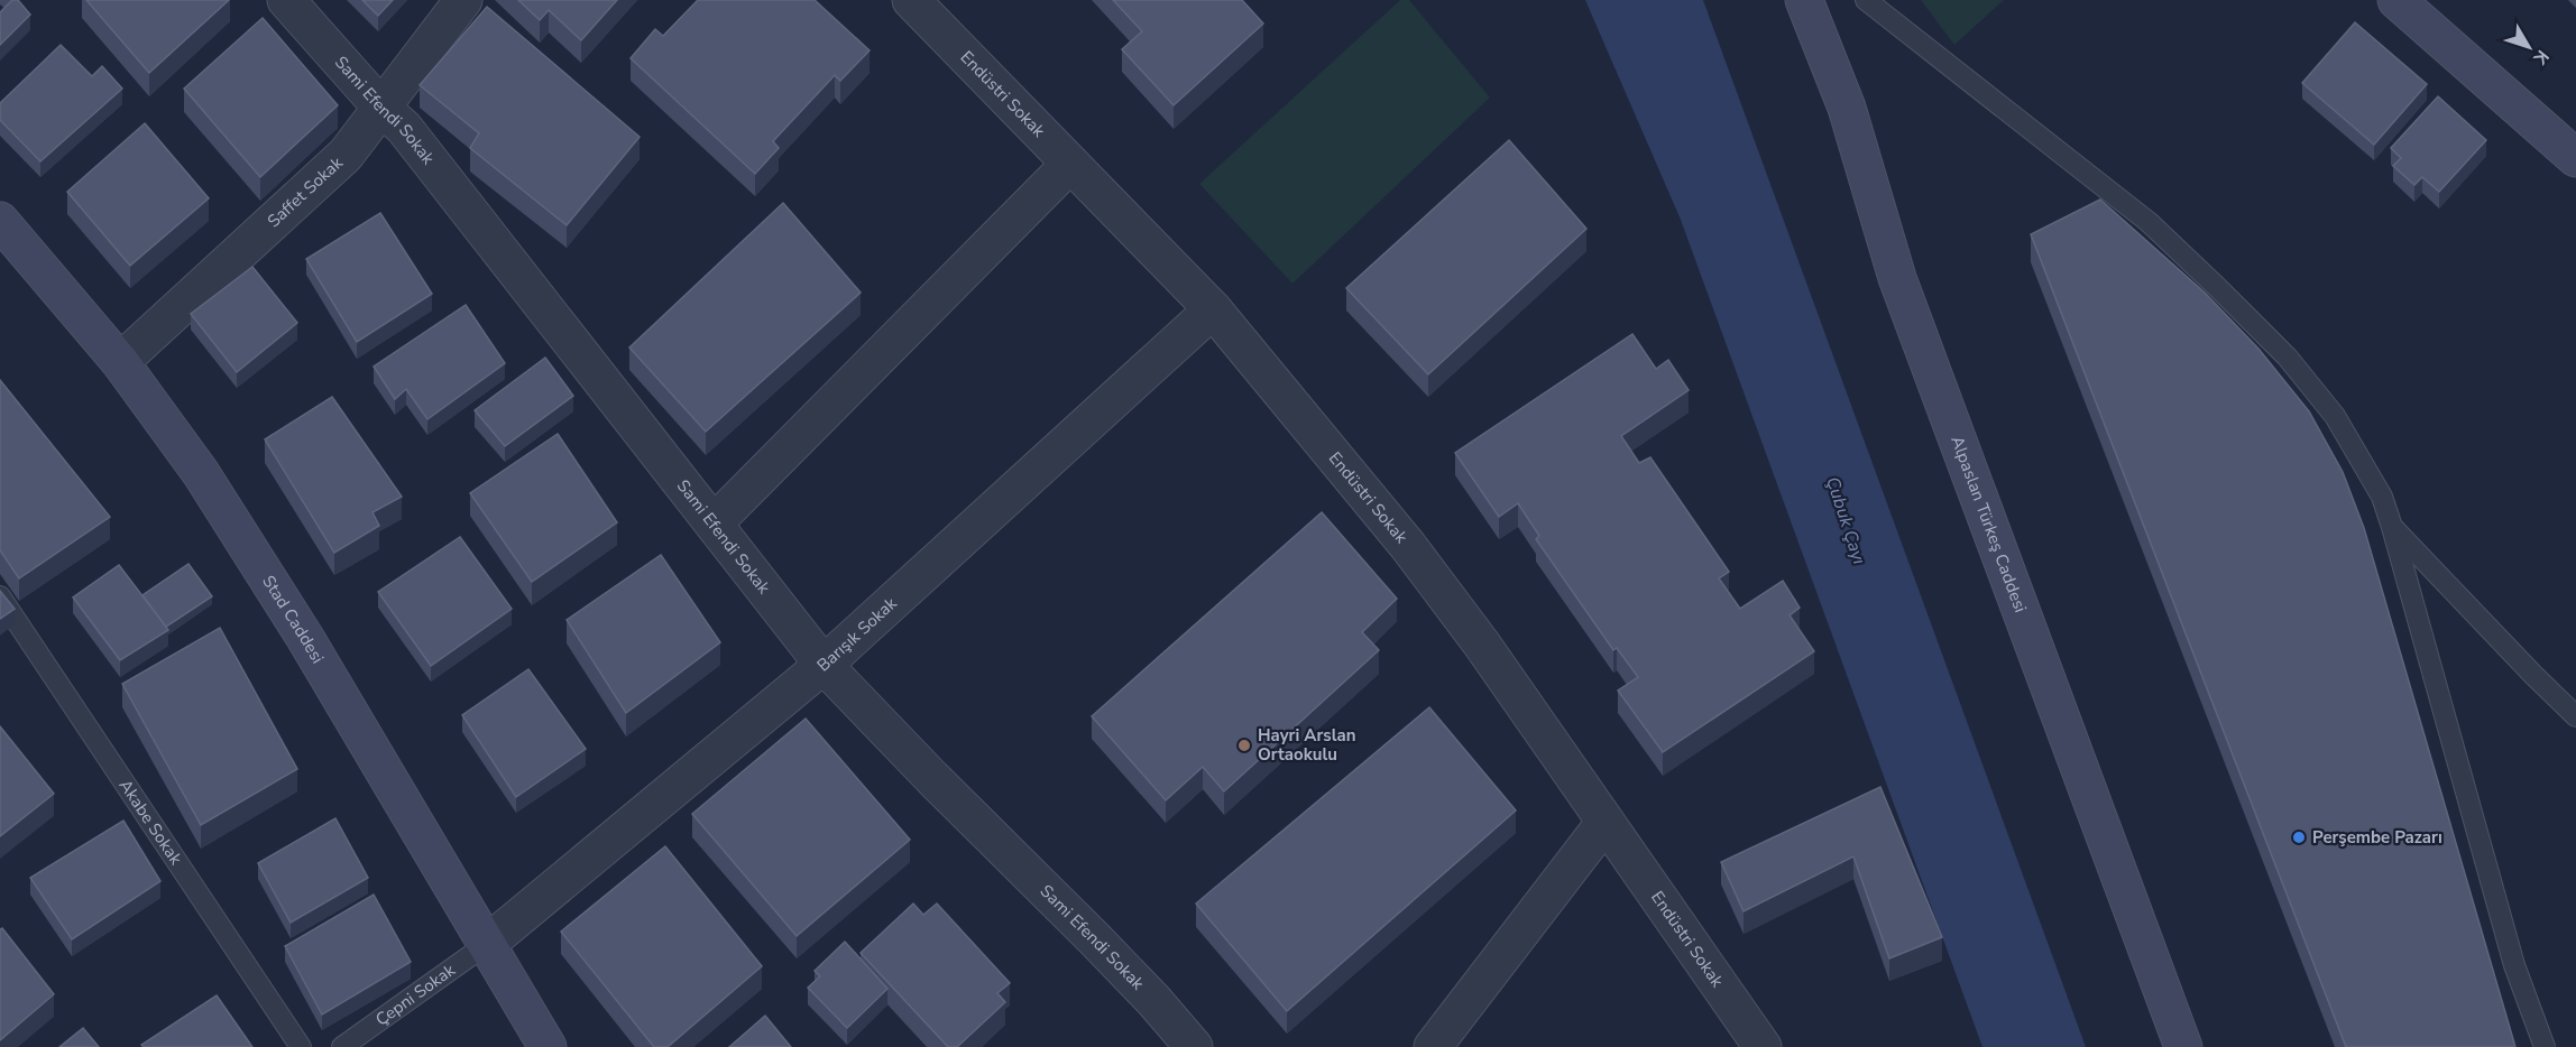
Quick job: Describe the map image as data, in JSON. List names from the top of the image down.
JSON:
{
  "streets": {
    "main road": ["Alpaslan Türkeş Caddesi", "Stad Caddesi"],
    "street": [
      "Endüstri Sokak",
      "Sami Efendi Sokak",
      "Saffet Sokak",
      "Barışık Sokak"
    ],
    "lane": ["Akabe Sokak", "Çepni Sokak"]
  },
  "crossings": [
    ["Endüstri Sokak", "Barışık Sokak"],
    ["Sami Efendi Sokak", "Saffet Sokak"],
    ["Sami Efendi Sokak", "Barışık Sokak"],
    ["Saffet Sokak", "Stad Caddesi"],
    ["Stad Caddesi", "Barışık Sokak"],
    ["Stad Caddesi", "Çepni Sokak"],
    ["Barışık Sokak", "Çepni Sokak"]
  ],
  "water": ["Çubuk Çayı"],
  "places": ["Hayri Arslan Ortaokulu", "Perşembe Pazarı"],
  "north": "bottom right"
}
